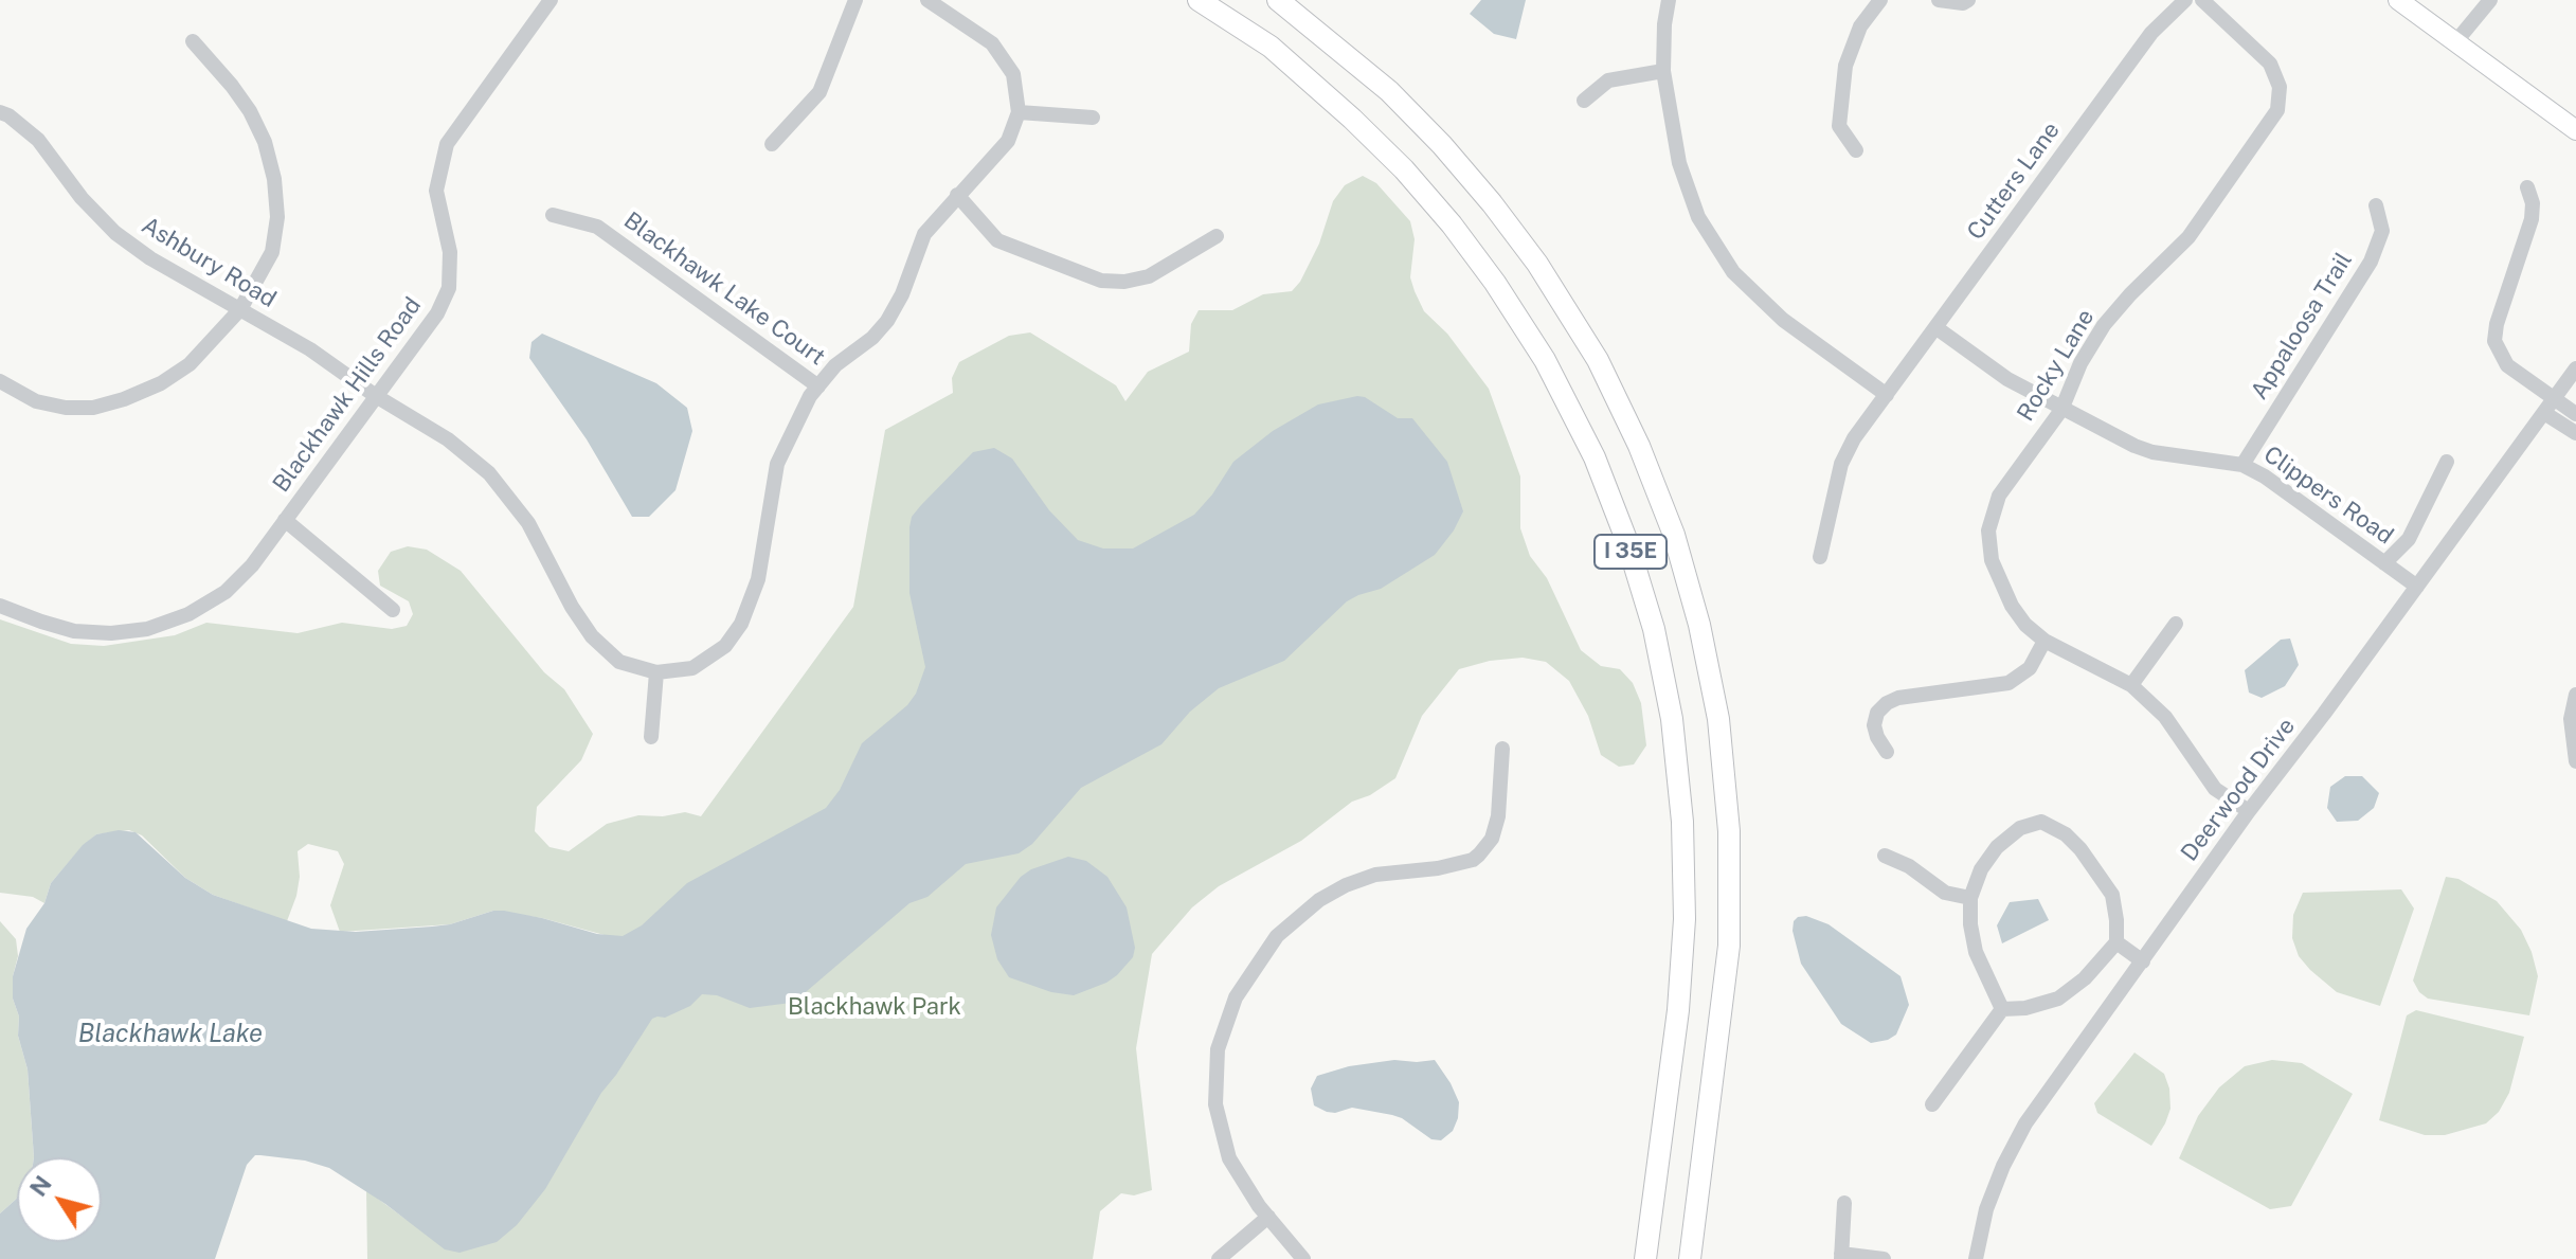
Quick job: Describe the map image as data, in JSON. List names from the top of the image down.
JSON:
{
  "streets": {
    "highway": ["I 35E"],
    "street": [
      "Cutters Lane",
      "Ashbury Road",
      "Blackhawk Lake Court",
      "Appaloosa Trail",
      "Rocky Lane",
      "Blackhawk Hills Road",
      "Clippers Road",
      "Deerwood Drive"
    ]
  },
  "crossings": [
    ["Cutters Lane", "Clippers Road"],
    ["Ashbury Road", "Blackhawk Hills Road"],
    ["Appaloosa Trail", "Clippers Road"],
    ["Rocky Lane", "Clippers Road"],
    ["Rocky Lane", "Deerwood Drive"],
    ["Clippers Road", "Deerwood Drive"]
  ],
  "water": ["Blackhawk Lake"],
  "parks": ["Blackhawk Park"],
  "north": "top left"
}
